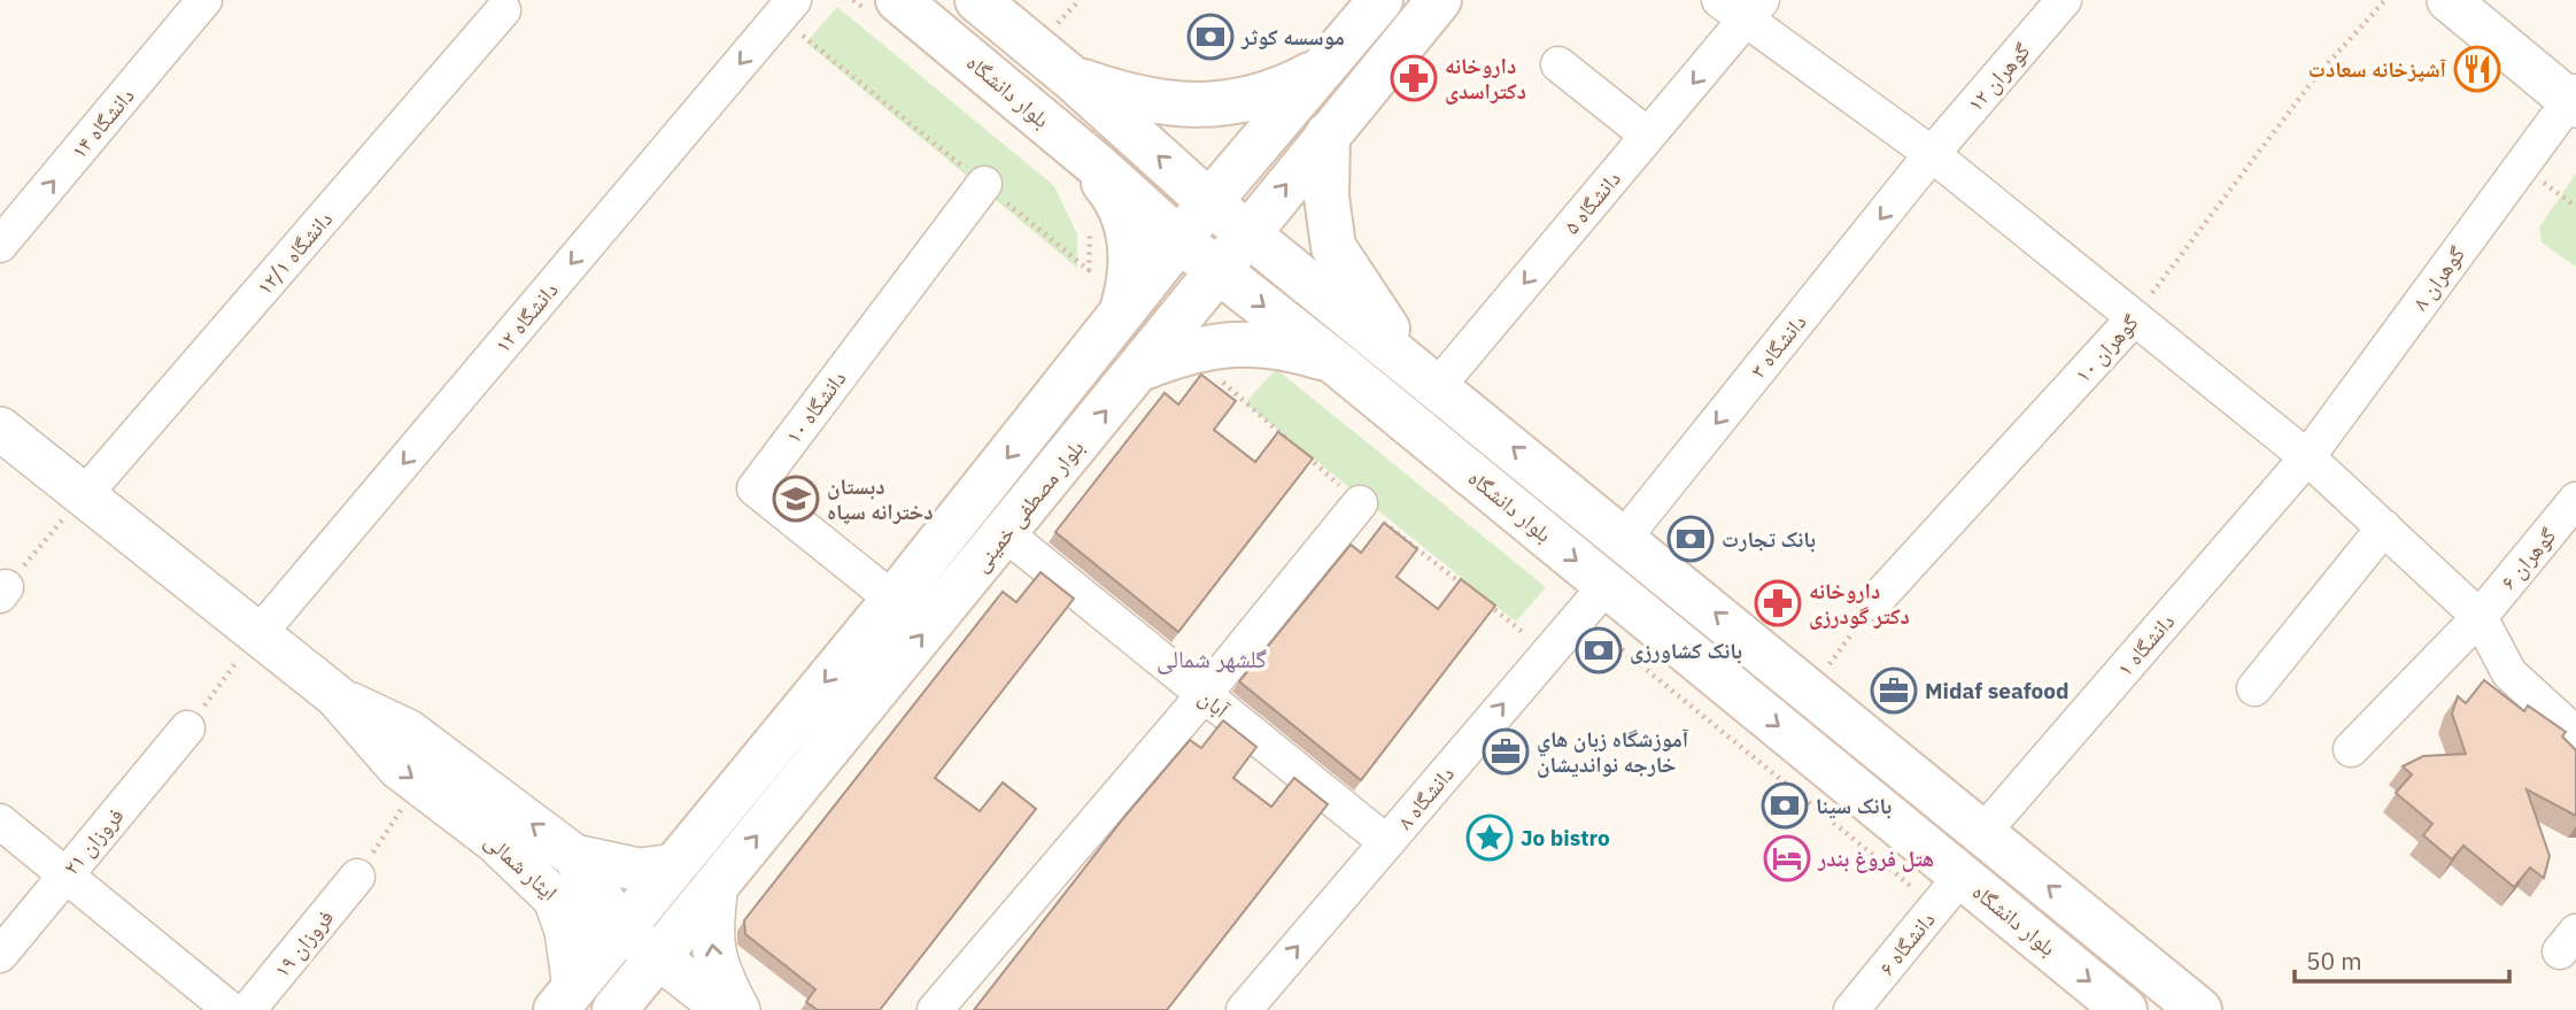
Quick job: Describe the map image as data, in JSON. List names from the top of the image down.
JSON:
{
  "streets": {
    "main road": ["بلوار دانشگاه", "بلوار مصطفی خمینی"],
    "street": [
      "گوهران ۱۲",
      "دانشگاه ۱۴",
      "دانشگاه ۵",
      "دانشگاه ۱۲/۱",
      "گوهران ۸",
      "دانشگاه ۱۲",
      "دانشگاه ۳",
      "گوهران ۱۰",
      "دانشگاه ۱۰",
      "گوهران ۶",
      "دانشگاه ۱",
      "آبان",
      "دانشگاه ۸",
      "فروزان ۲۱",
      "ایثار شمالی",
      "فروزان ۱۹",
      "دانشگاه ۶"
    ]
  },
  "crossings": [
    ["گوهران ۱۲", "دانشگاه ۳"],
    ["بلوار دانشگاه", "بلوار مصطفی خمینی"],
    ["بلوار دانشگاه", "دانشگاه ۸"],
    ["بلوار دانشگاه", "دانشگاه ۶"],
    ["دانشگاه ۱۲/۱", "ایثار شمالی"],
    ["گوهران ۸", "دانشگاه ۱"],
    ["دانشگاه ۱۲", "ایثار شمالی"],
    ["دانشگاه ۱۰", "بلوار مصطفی خمینی"],
    ["بلوار مصطفی خمینی", "آبان"],
    ["بلوار مصطفی خمینی", "ایثار شمالی"],
    ["آبان", "دانشگاه ۸"]
  ],
  "one_way": [
    "دانشگاه ۱۴",
    "دانشگاه ۵",
    "دانشگاه ۱۲",
    "دانشگاه ۳"
  ],
  "districts": ["گلشهر شمالی"],
  "places": {
    "bank": [
      "موسسه کوثر",
      "بانک تجارت",
      "بانک کشاورزی",
      "بانک سینا"
    ],
    "restaurant": ["آشپزخانه سعادت"],
    "pharmacy": ["داروخانه دکتراسدی", "داروخانه دکتر گودرزی"],
    "school or university": ["دبستان دخترانه سپاه"],
    "office": ["Midaf seafood", "آموزشگاه زبان هاي خارجه نوانديشان"],
    "place": ["Jo bistro"],
    "hotel": ["هتل فروغ بندر"]
  },
  "scale_bar": "50 m"
}
